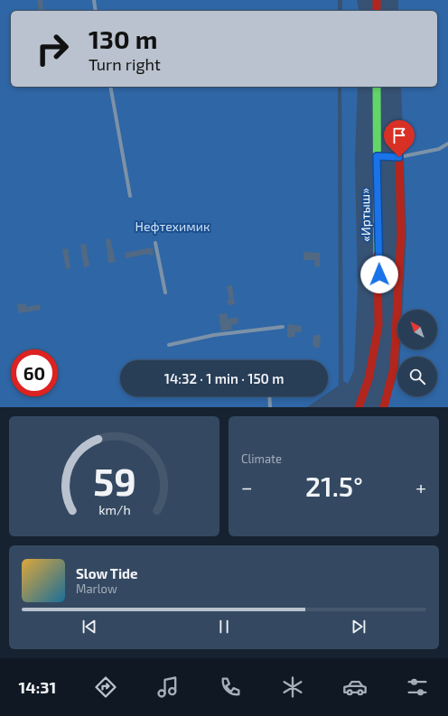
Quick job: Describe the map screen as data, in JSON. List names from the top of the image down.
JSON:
{
  "streets": {
    "main road": ["«Иртыш»"]
  },
  "parks": ["Нефтехимик"],
  "north": "top left",
  "page": {
    "turn": ["130 m", "Turn right"],
    "limit": "60",
    "trip": "14:32 · 1 min · 150 m",
    "tile": "Climate",
    "heat": ["−", "21.5°", "+"],
    "song": ["Slow Tide", "Marlow"],
    "tabs": "14:31",
    "gauge": ["59", "km/h"]
  }
}
